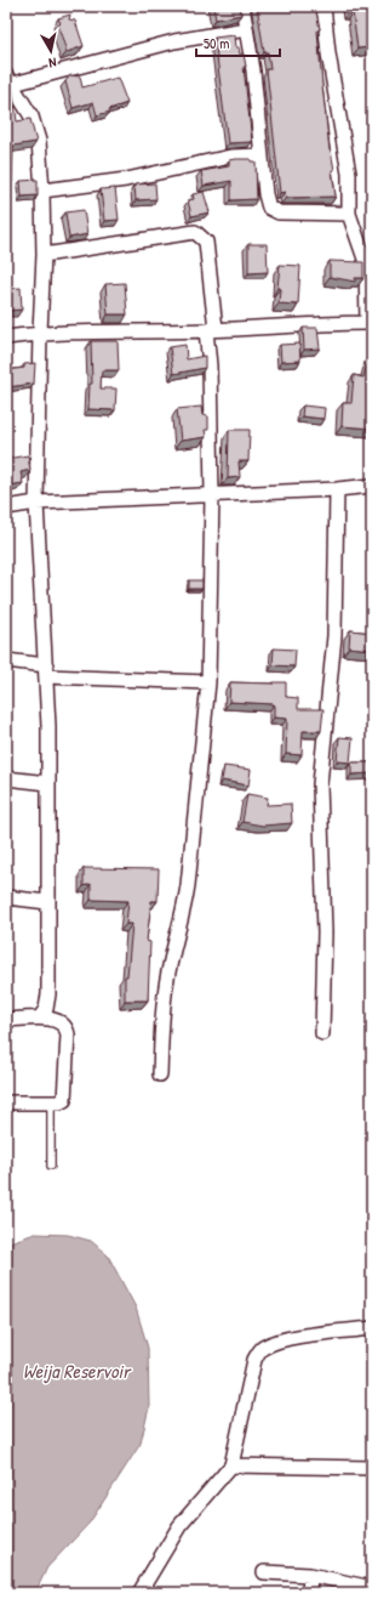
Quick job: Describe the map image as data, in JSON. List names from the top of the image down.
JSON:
{
  "water": ["Weija Reservoir"],
  "scale_bar": "50 m",
  "north": "bottom"
}
